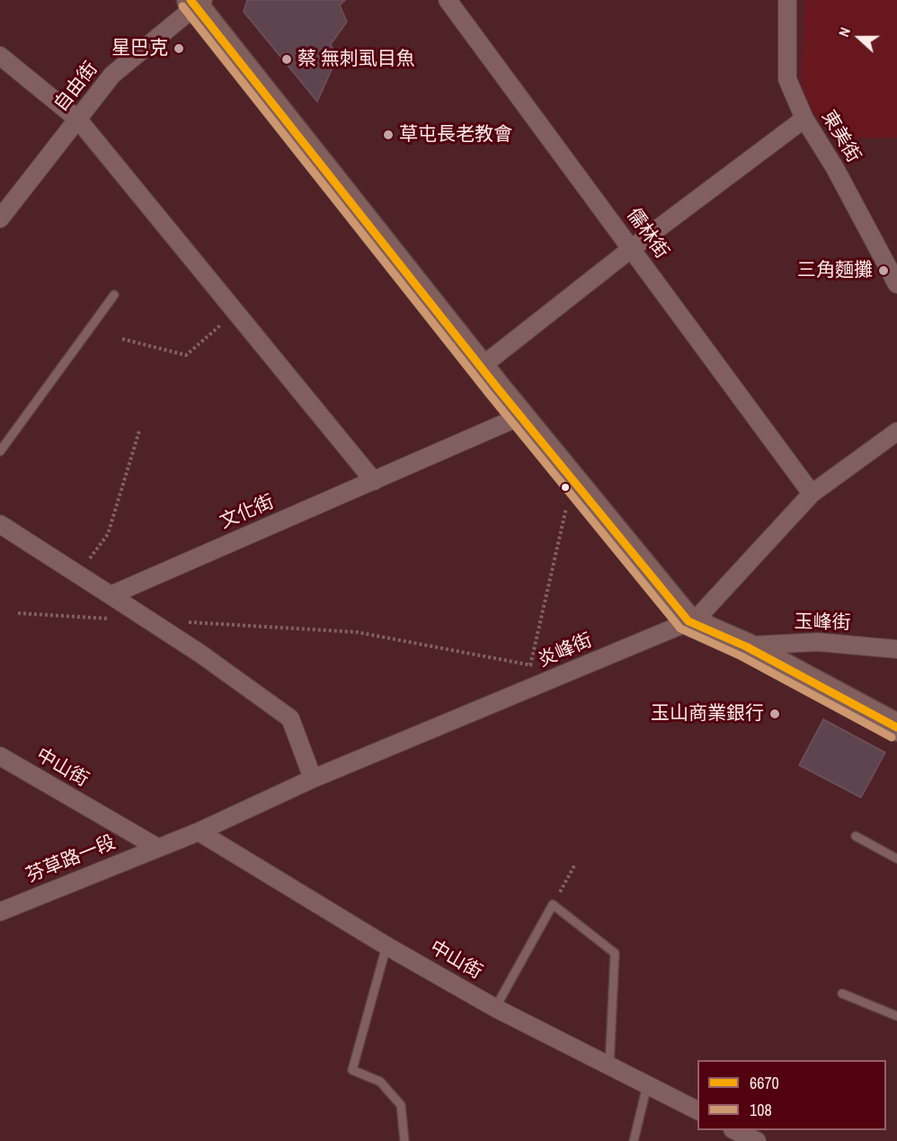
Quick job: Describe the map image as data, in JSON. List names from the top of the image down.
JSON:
{
  "streets": {
    "street": [
      "自由街",
      "東美街",
      "儒林街",
      "文化街",
      "玉峰街",
      "炎峰街",
      "中山街",
      "芬草路一段"
    ]
  },
  "crossings": [
    ["儒林街", "炎峰街"],
    ["炎峰街", "中山街"],
    ["炎峰街", "芬草路一段"],
    ["中山街", "芬草路一段"]
  ],
  "places": [
    "星巴克",
    "蔡 無刺虱目魚",
    "草屯長老教會",
    "三角麵攤",
    "玉山商業銀行"
  ],
  "lines": ["transit line 6670", "transit line 108"],
  "legend": ["6670", "108"],
  "north": "left"
}
